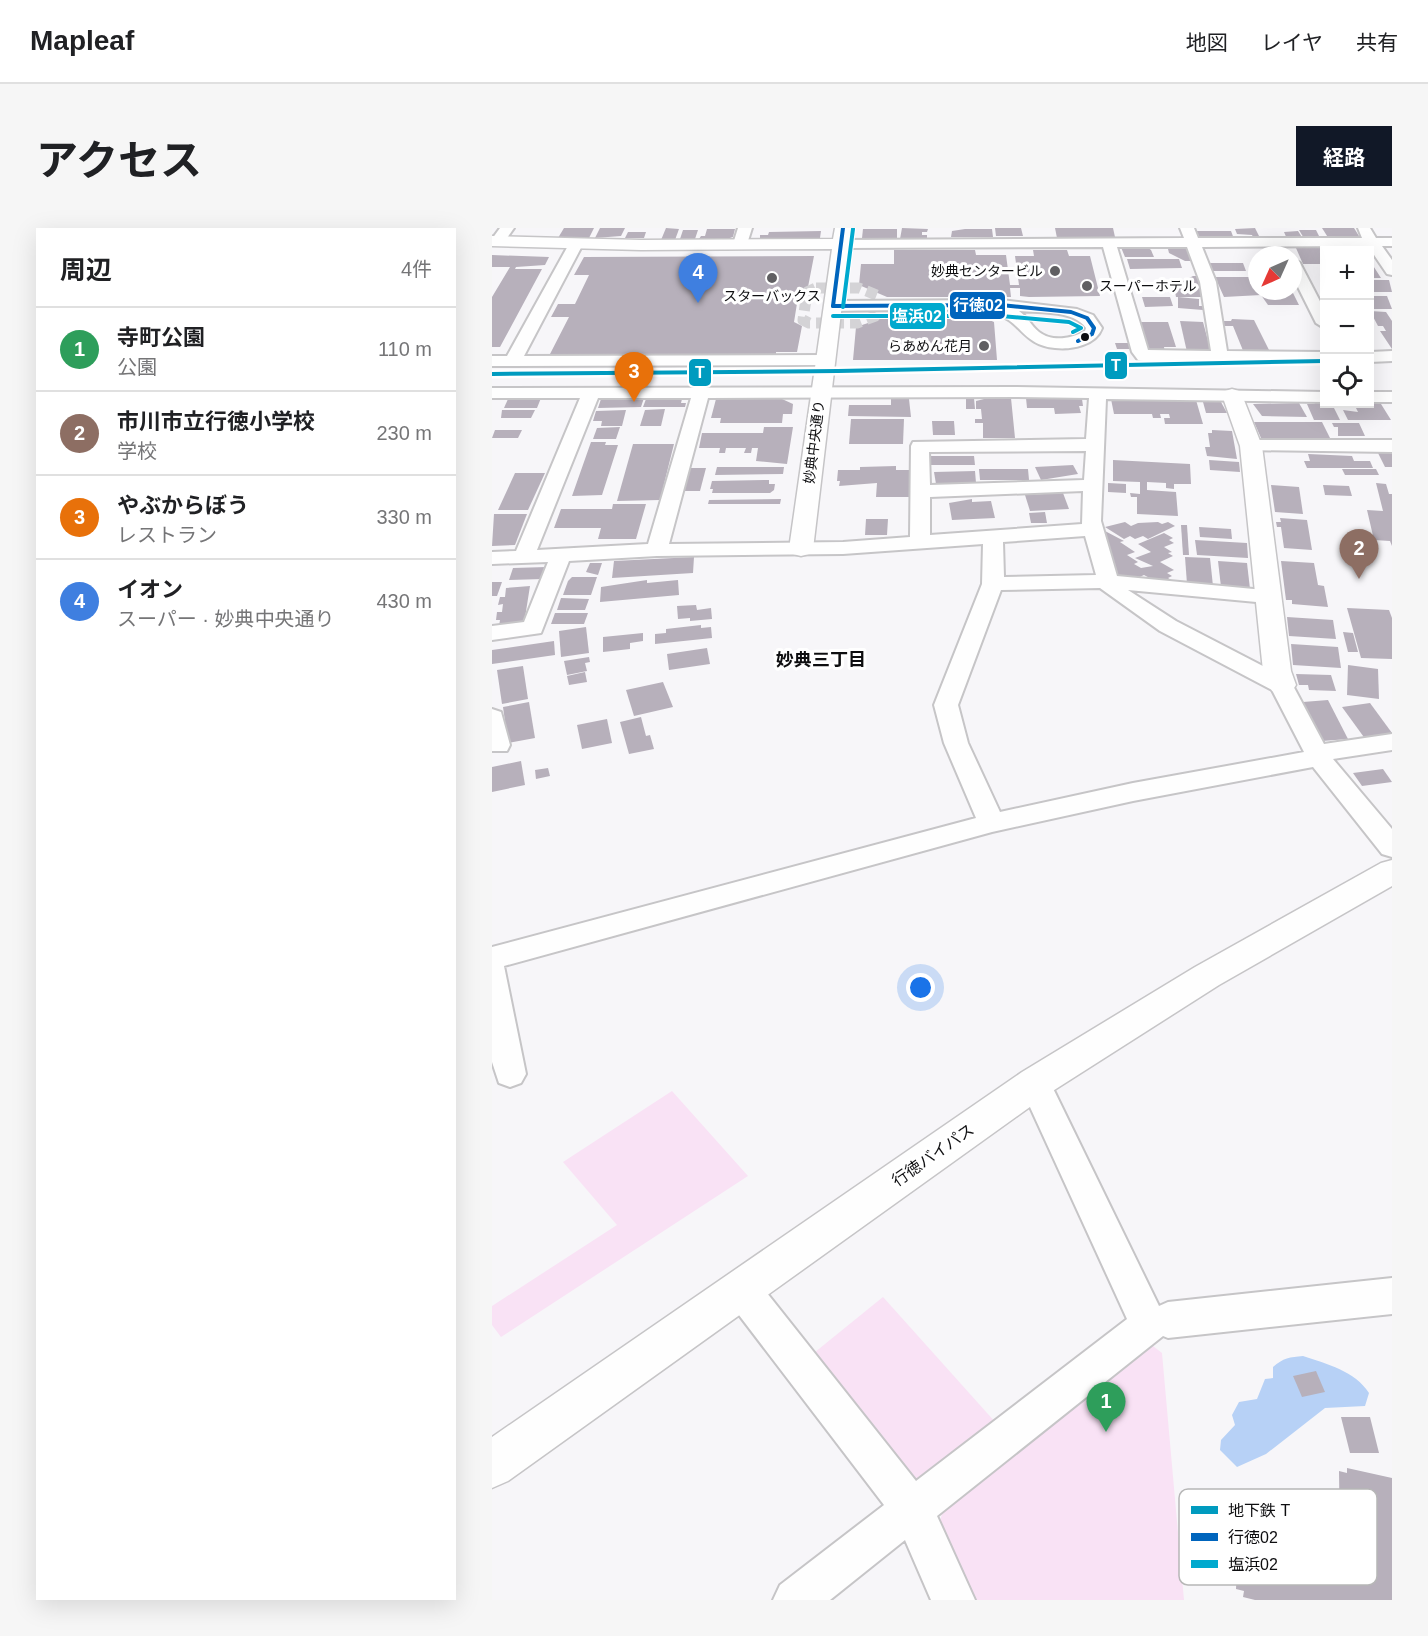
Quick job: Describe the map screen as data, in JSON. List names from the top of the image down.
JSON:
{
  "streets": {
    "street": ["妙典中央通り", "行徳バイパス"]
  },
  "districts": ["妙典三丁目"],
  "places": [
    "妙典センタービル",
    "スターバックス",
    "スーパーホテル",
    "らあめん花月"
  ],
  "lines": ["transit line 行徳02", "transit line 塩浜02", "metro line T"],
  "legend": ["地下鉄 T", "行徳02", "塩浜02"],
  "north": "bottom left",
  "page": {
    "header": "Mapleaf",
    "nav": ["地図", "レイヤ", "共有"],
    "title": "アクセス",
    "buttons": "経路",
    "heading": ["周辺", "4件"],
    "map_buttons": ["+", "−"],
    "pins": [
      "4",
      "3",
      "2",
      "1"
    ],
    "list": [
      {
        "mark": "1",
        "name": "寺町公園",
        "note": "公園",
        "value": "110 m"
      },
      {
        "mark": "2",
        "name": "市川市立行徳小学校",
        "note": "学校",
        "value": "230 m"
      },
      {
        "mark": "3",
        "name": "やぶからぼう",
        "note": "レストラン",
        "value": "330 m"
      },
      {
        "mark": "4",
        "name": "イオン",
        "note": "スーパー · 妙典中央通り",
        "value": "430 m"
      }
    ]
  }
}
